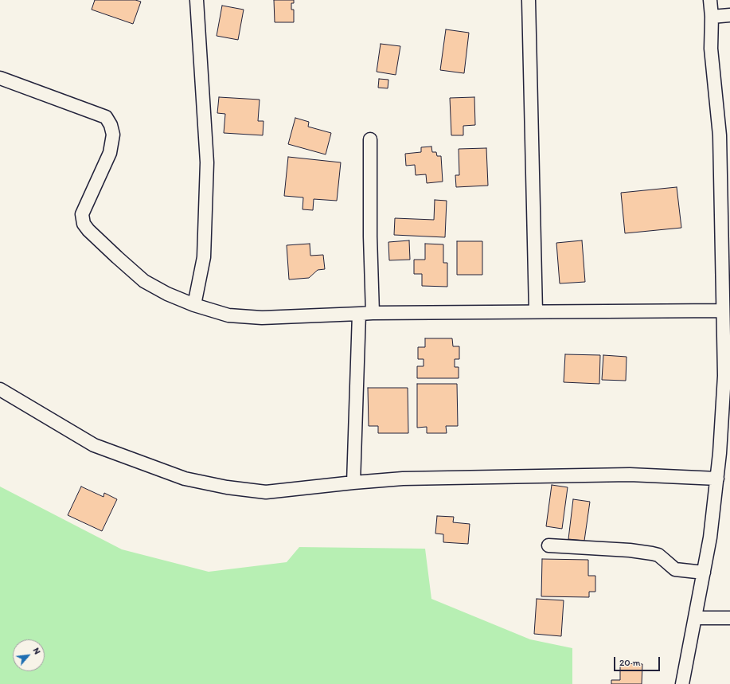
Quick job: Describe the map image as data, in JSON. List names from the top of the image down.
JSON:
{
  "scale_bar": "20 m",
  "north": "top right"
}
